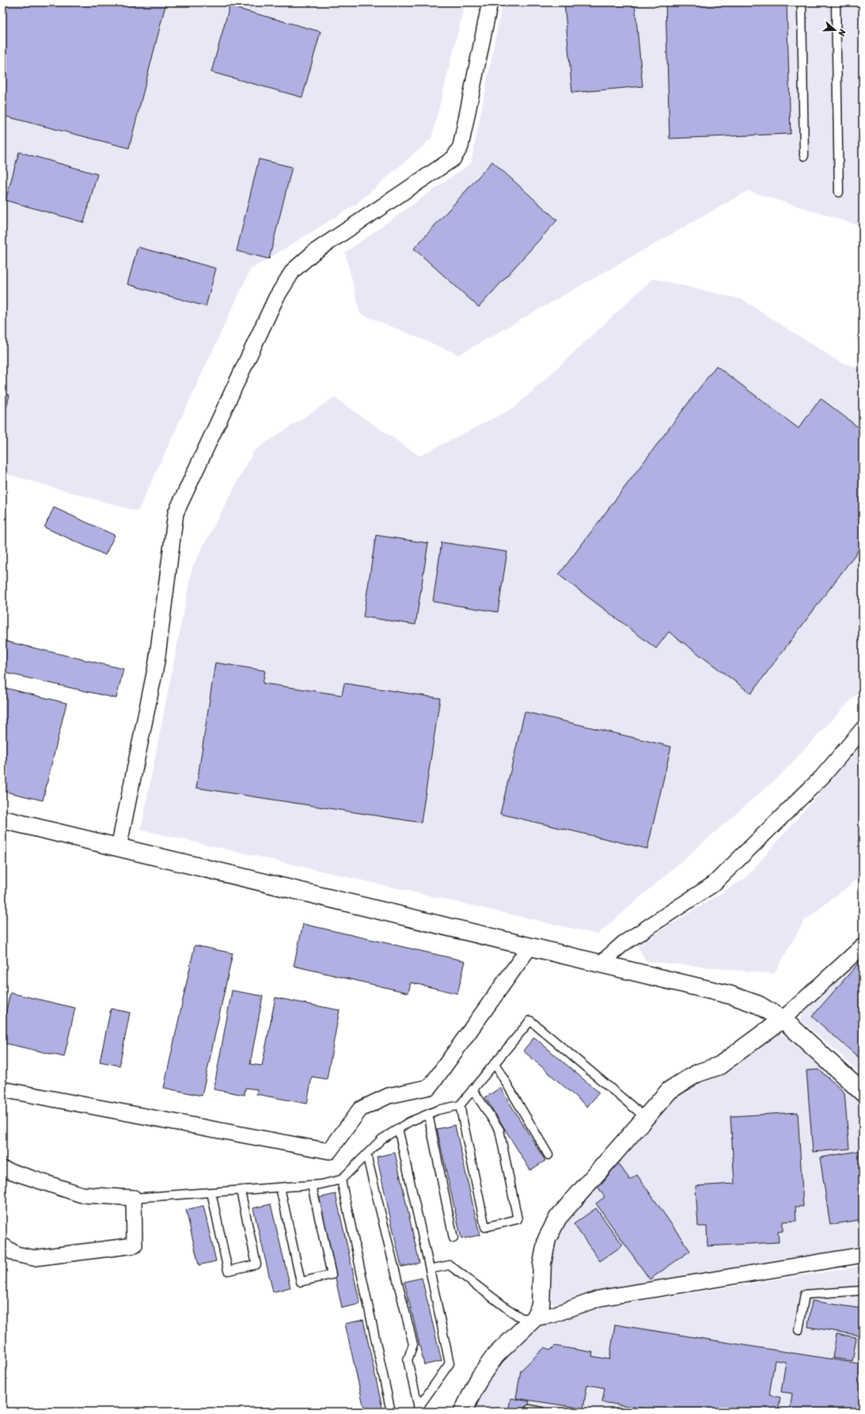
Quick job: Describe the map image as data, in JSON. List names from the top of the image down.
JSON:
{
  "north": "right"
}
